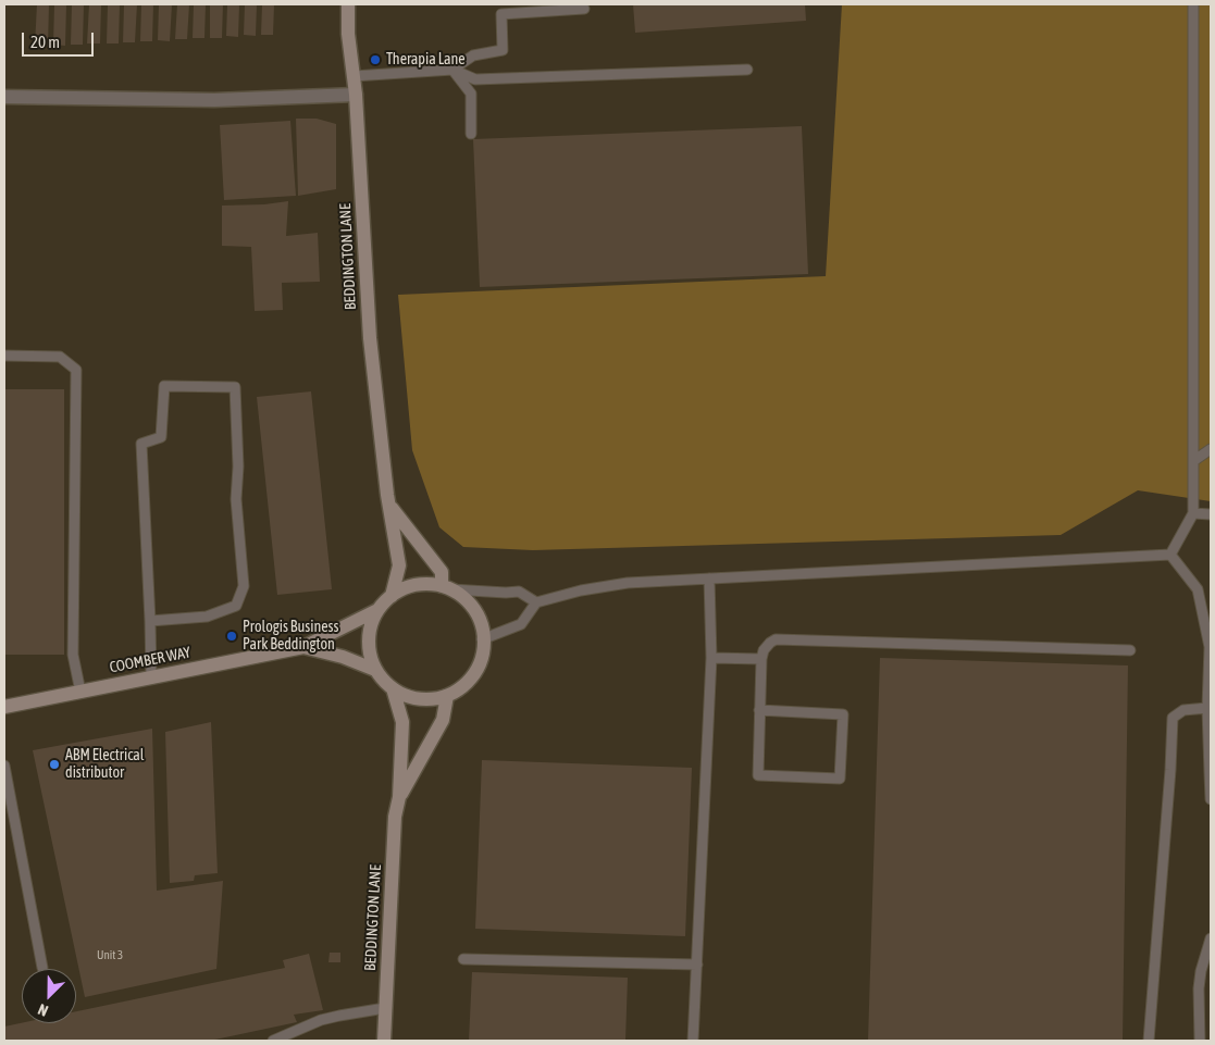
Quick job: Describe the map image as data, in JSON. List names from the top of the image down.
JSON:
{
  "streets": {
    "main road": ["BEDDINGTON LANE", "COOMBER WAY"]
  },
  "crossings": [
    ["BEDDINGTON LANE", "COOMBER WAY"]
  ],
  "places": ["Therapia Lane", "Prologis Business Park Beddington", "ABM Electrical distributor"],
  "house_numbers": ["Unit 3"],
  "scale_bar": "20 m",
  "north": "bottom left"
}
